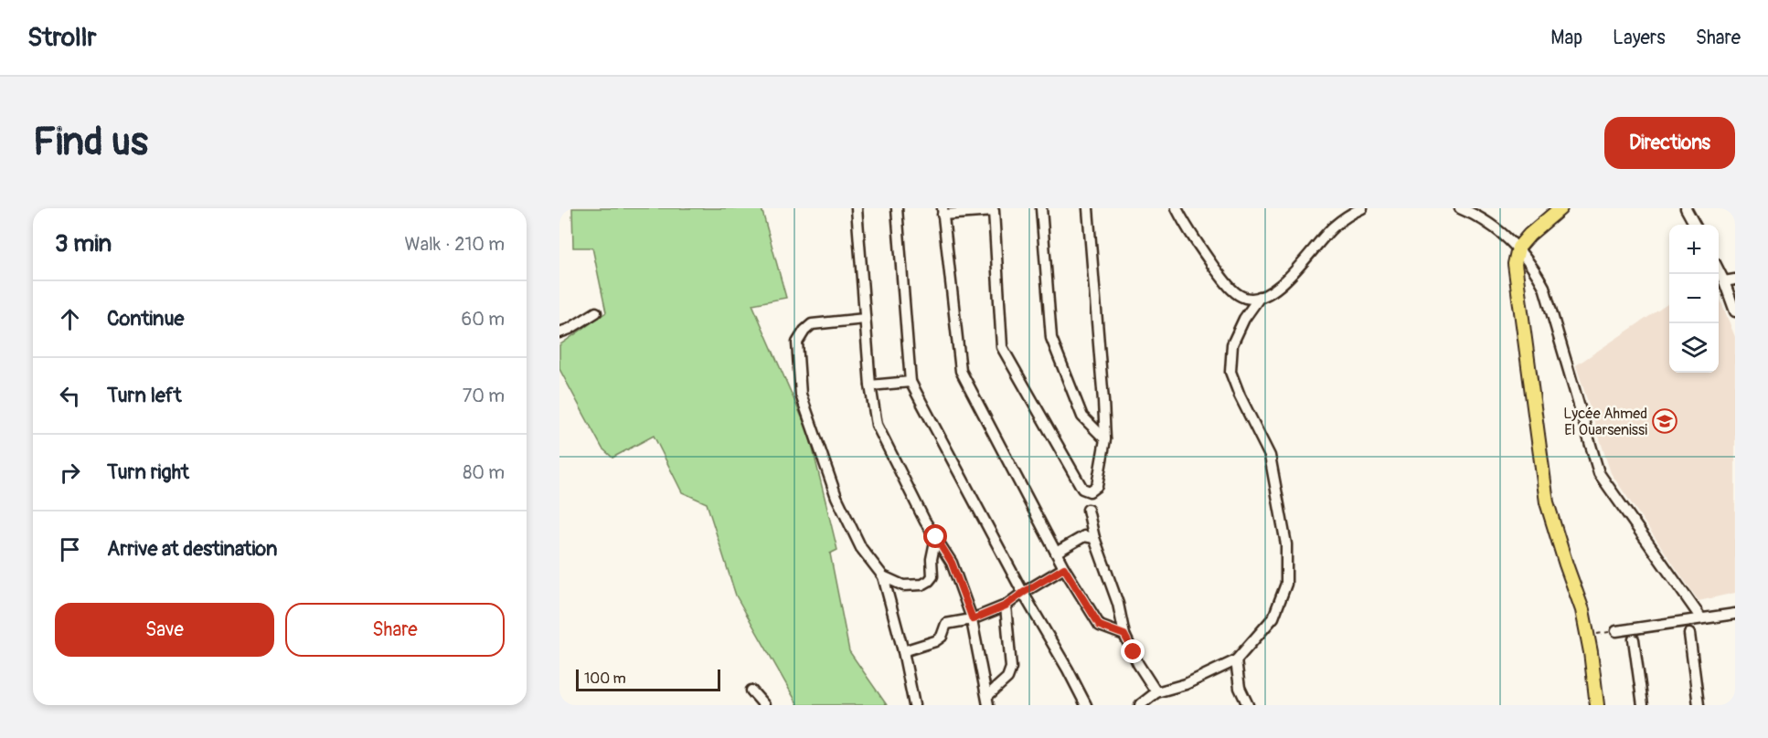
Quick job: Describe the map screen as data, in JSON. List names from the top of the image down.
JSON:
{
  "places": {
    "school or university": ["Lycée Ahmed El Ouarsenissi"]
  },
  "scale_bar": "100 m",
  "page": {
    "header": "Strollr",
    "nav": ["Map", "Layers", "Share"],
    "buttons": [
      "Directions",
      ["Save", "Share"]
    ],
    "title": "Find us",
    "heading": ["3 min", "Walk · 210 m"],
    "map_buttons": ["+", "−"],
    "list": [
      ["Continue", "60 m"],
      ["Turn left", "70 m"],
      ["Turn right", "80 m"],
      "Arrive at destination"
    ],
    "scale": "100 m"
  }
}
